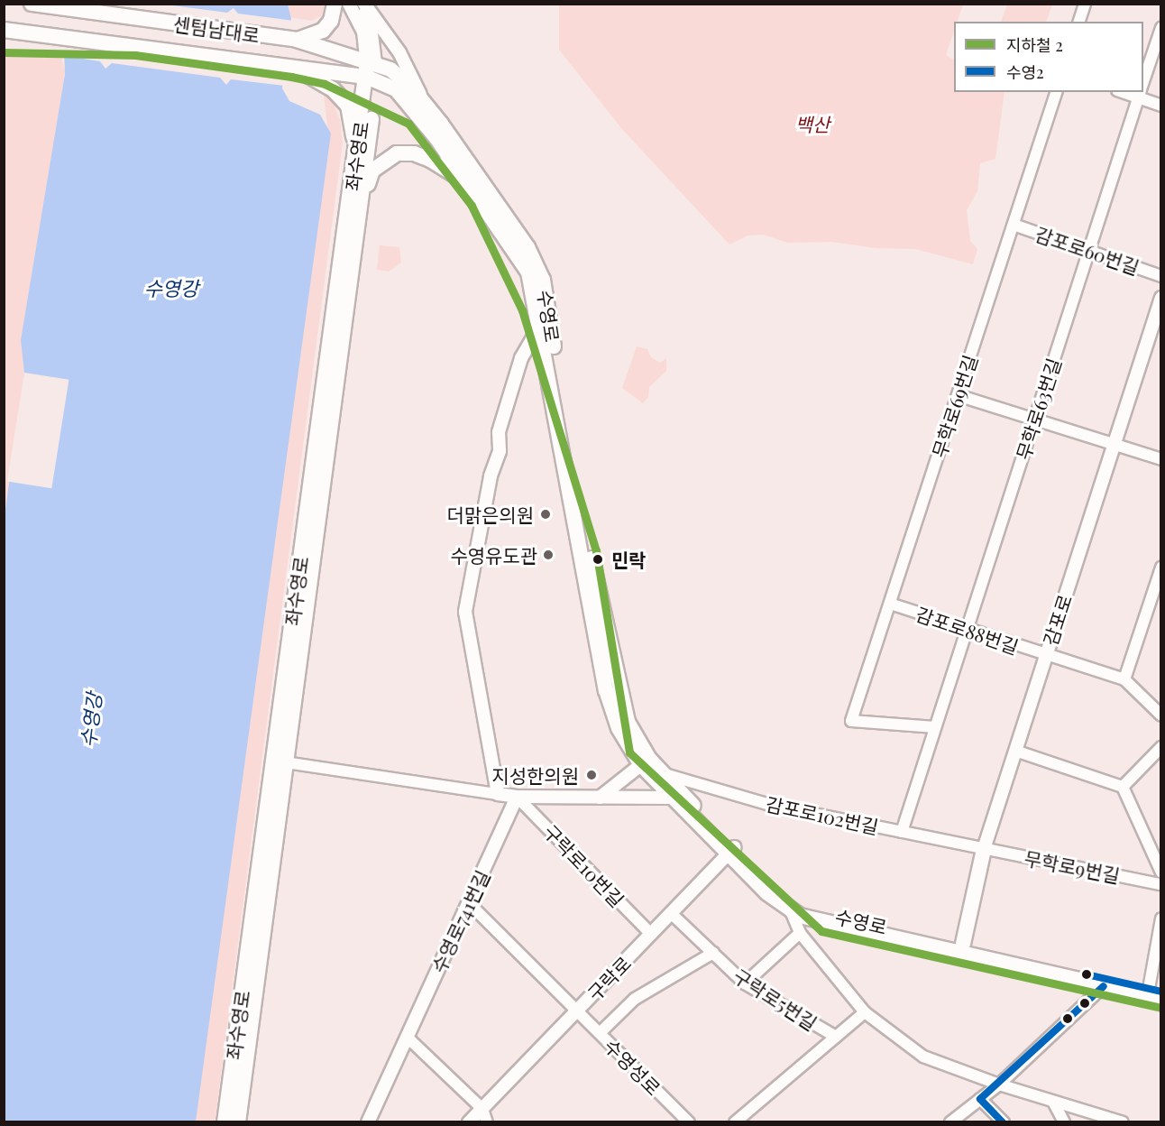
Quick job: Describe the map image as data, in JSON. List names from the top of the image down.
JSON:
{
  "streets": {
    "main road": [
      "센텀남대로",
      "좌수영로",
      "수영로",
      "감포로"
    ],
    "street": [
      "감포로60번길",
      "무학로69번길",
      "무학로63번길",
      "감포로88번길",
      "감포로102번길",
      "구락로10번길",
      "무학로9번길",
      "수영로741번길",
      "구락로",
      "구락로5번길",
      "수영성로"
    ]
  },
  "crossings": [
    ["센텀남대로", "좌수영로"],
    ["센텀남대로", "수영로"],
    ["좌수영로", "수영로"],
    ["감포로60번길", "무학로69번길"],
    ["감포로60번길", "무학로63번길"],
    ["수영로", "감포로"],
    ["수영로", "감포로102번길"],
    ["수영로", "구락로"],
    ["무학로69번길", "무학로63번길"],
    ["무학로69번길", "감포로88번길"],
    ["무학로63번길", "감포로88번길"],
    ["무학로63번길", "감포로102번길"],
    ["감포로", "감포로88번길"],
    ["감포로", "감포로102번길"],
    ["감포로", "무학로9번길"],
    ["감포로102번길", "무학로9번길"],
    ["구락로10번길", "수영로741번길"],
    ["구락로10번길", "구락로"],
    ["수영로741번길", "수영성로"],
    ["구락로", "구락로5번길"],
    ["구락로", "수영성로"]
  ],
  "water": ["수영강"],
  "parks": ["백산"],
  "places": [
    "더맑은의원",
    "수영유도관",
    "민락",
    "지성한의원"
  ],
  "lines": ["metro line 2", "transit line 수영2"],
  "legend": ["지하철 2", "수영2"]
}
